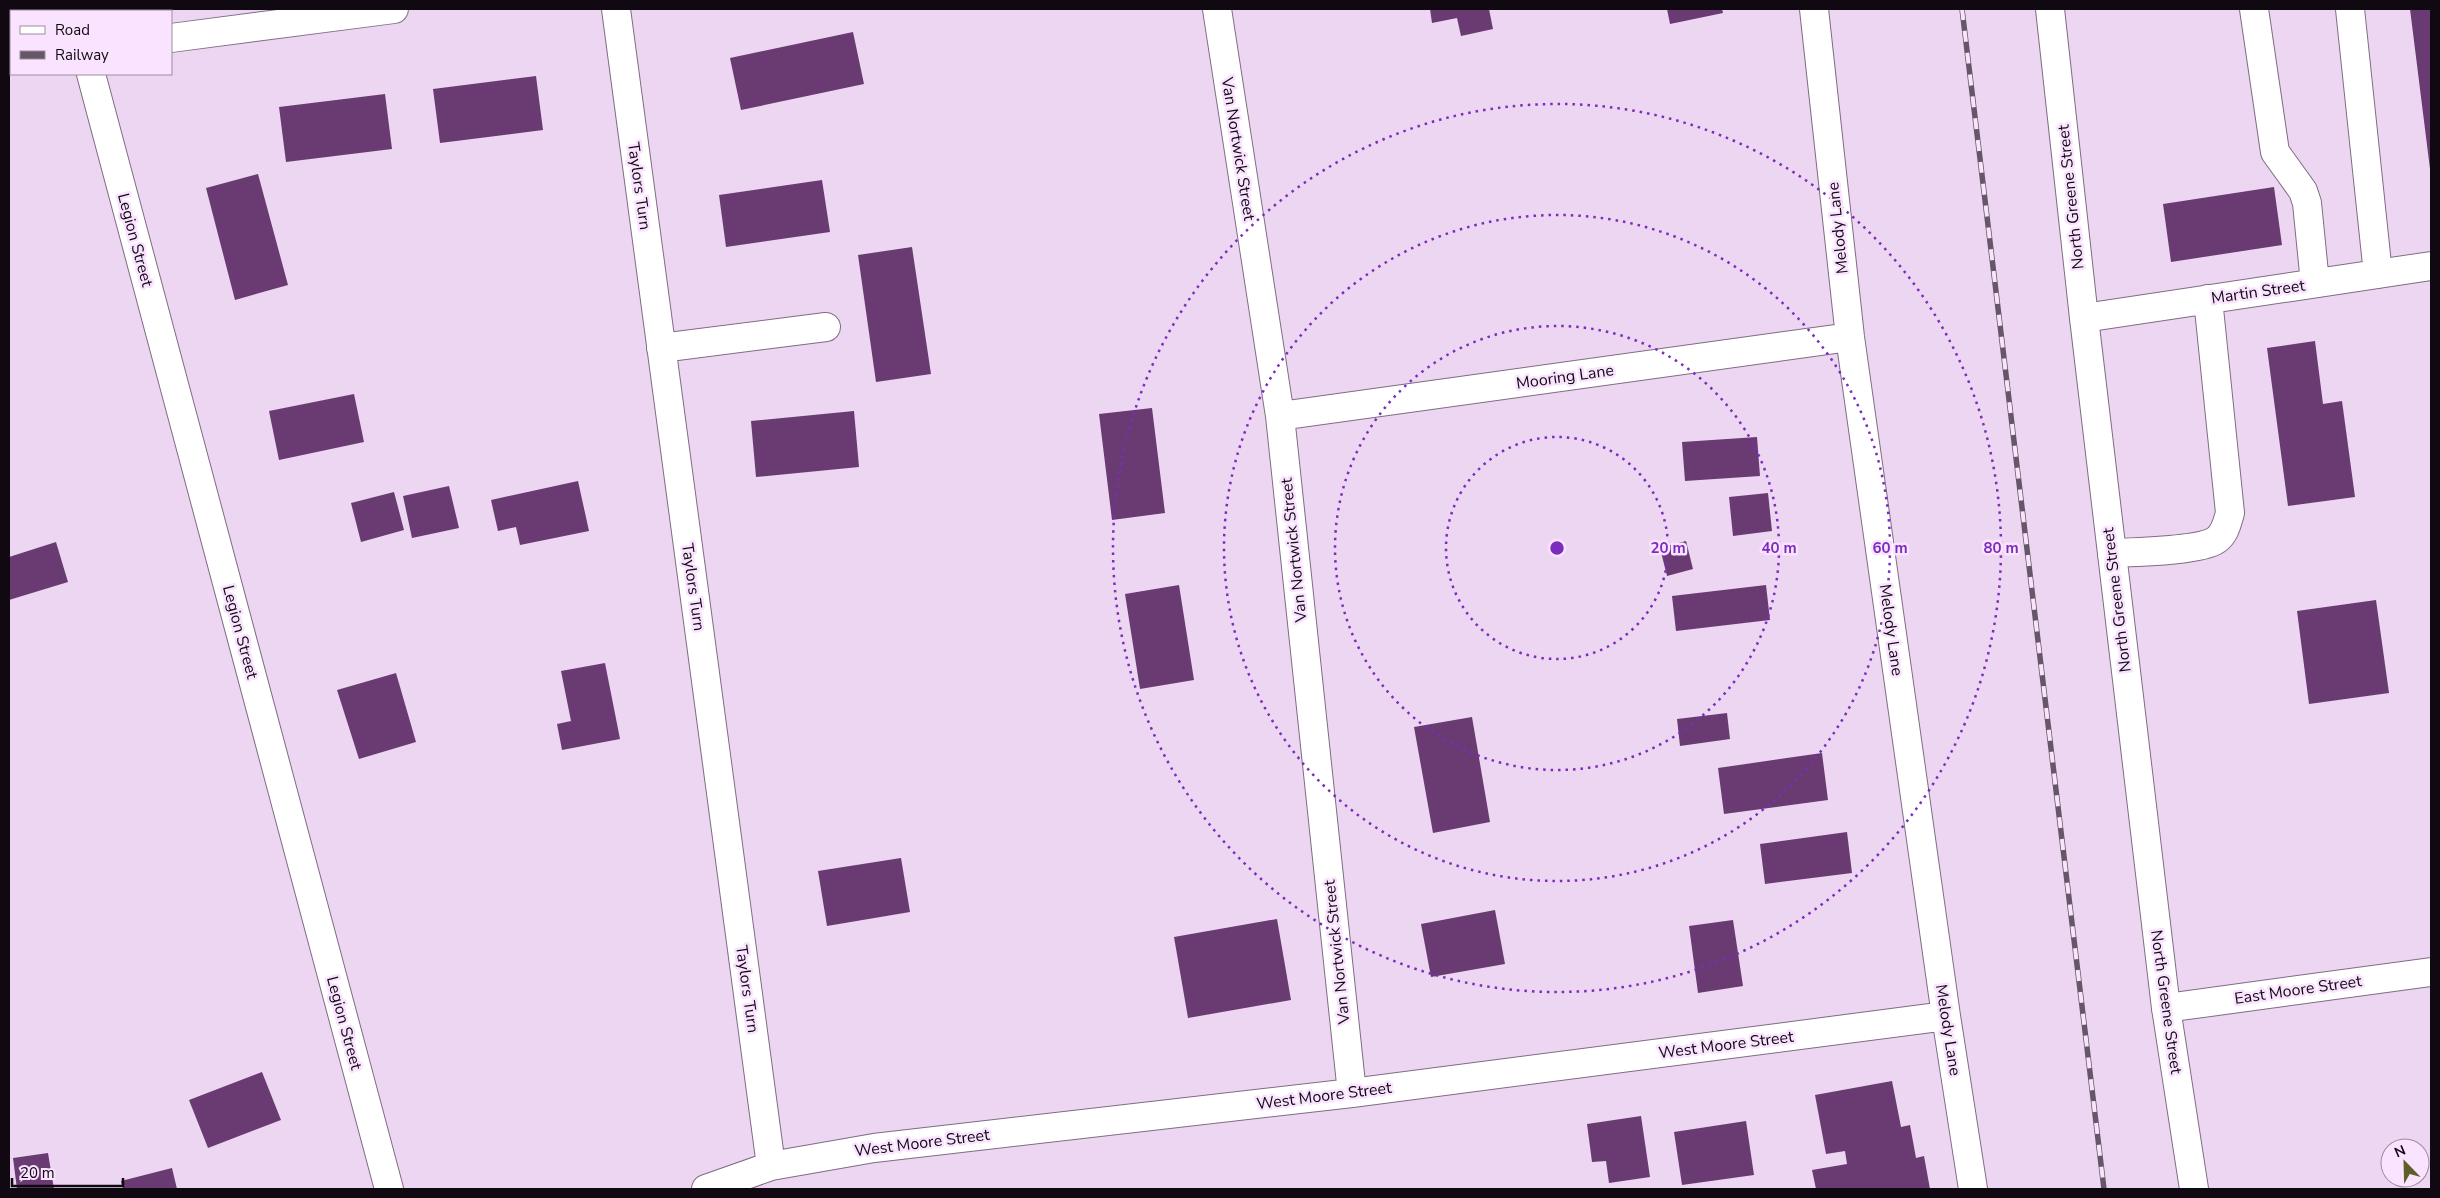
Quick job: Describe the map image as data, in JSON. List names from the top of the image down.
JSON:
{
  "streets": {
    "street": [
      "Van Nortwick Street",
      "Taylors Turn",
      "North Greene Street",
      "Melody Lane",
      "Legion Street",
      "Martin Street",
      "Mooring Lane",
      "East Moore Street",
      "West Moore Street"
    ]
  },
  "crossings": [
    ["Van Nortwick Street", "Mooring Lane"],
    ["Van Nortwick Street", "West Moore Street"],
    ["Taylors Turn", "West Moore Street"],
    ["North Greene Street", "Martin Street"],
    ["North Greene Street", "East Moore Street"],
    ["Melody Lane", "Mooring Lane"],
    ["Melody Lane", "West Moore Street"]
  ],
  "legend": ["Road", "Railway"],
  "scale_bar": "20 m",
  "north": "top left",
  "rings": [
    "20 m",
    "40 m",
    "60 m",
    "80 m"
  ]
}
